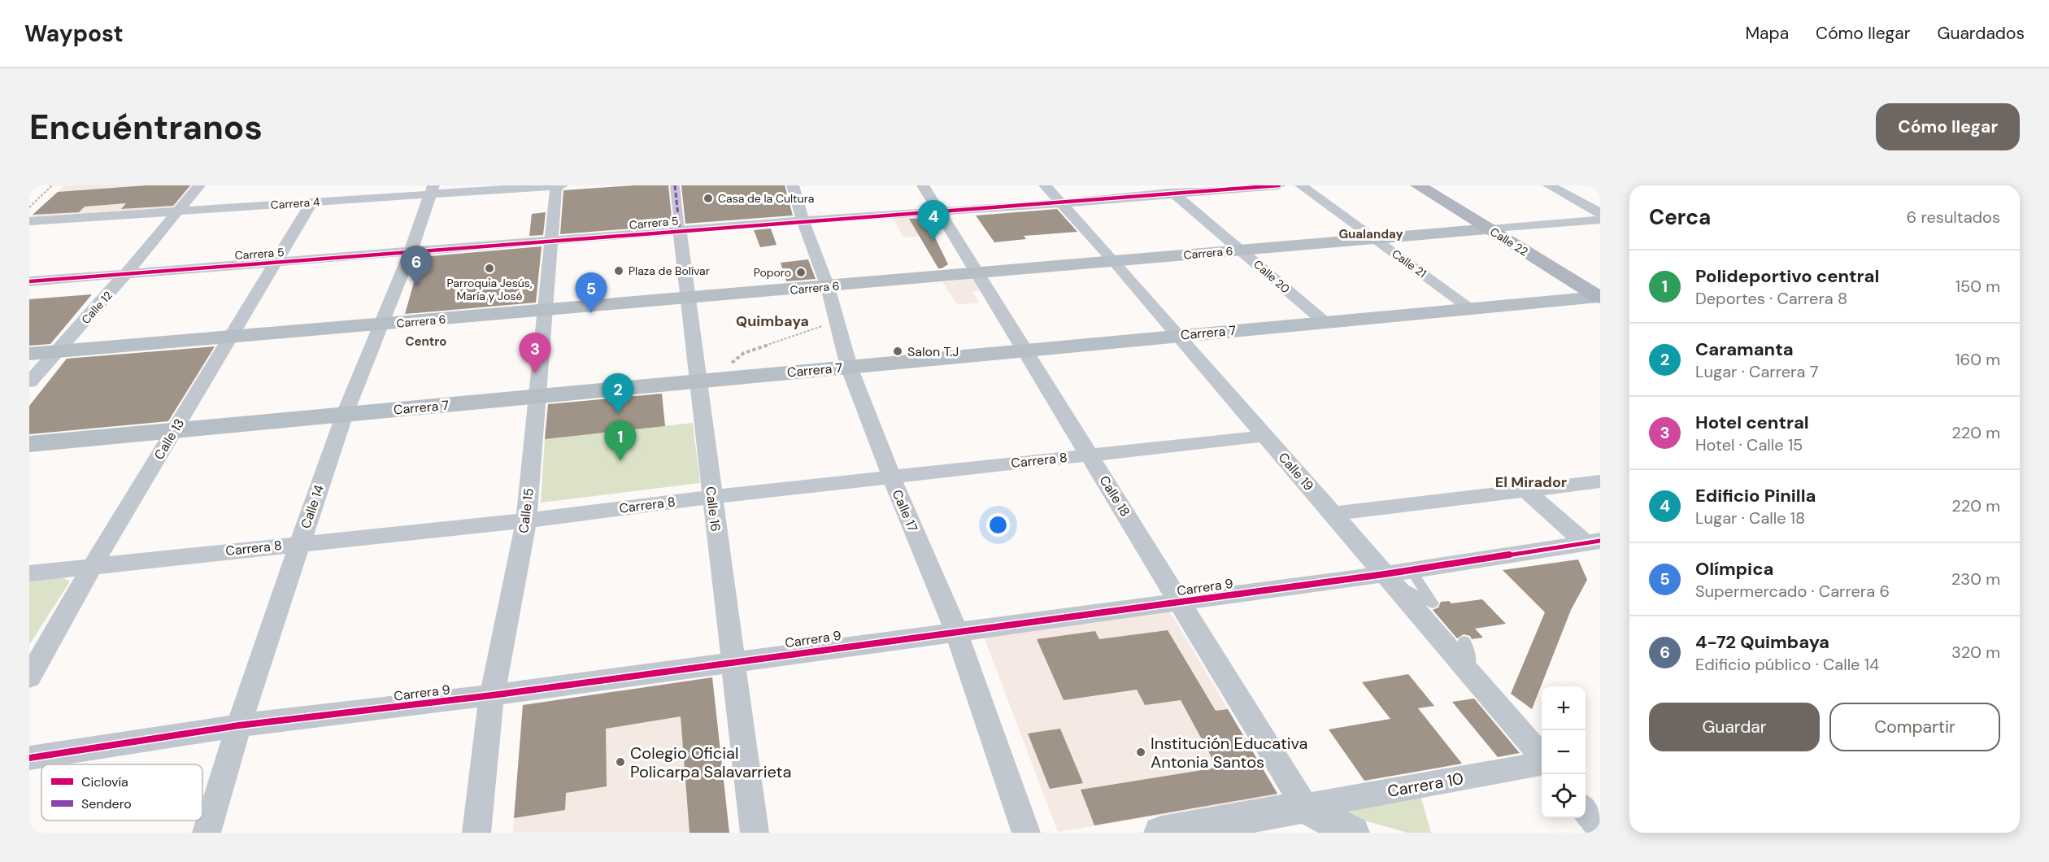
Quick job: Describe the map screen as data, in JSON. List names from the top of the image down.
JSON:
{
  "streets": {
    "main road": ["Calle 22", "Carrera 6", "Carrera 7"],
    "street": [
      "Carrera 4",
      "Carrera 5",
      "Calle 21",
      "Calle 20",
      "Calle 12",
      "Calle 13",
      "Carrera 8",
      "Calle 19",
      "Calle 18",
      "Calle 14",
      "Calle 16",
      "Calle 15",
      "Calle 17",
      "Carrera 9",
      "Carrera 10"
    ]
  },
  "crossings": [
    ["Carrera 4", "Calle 12"],
    ["Carrera 4", "Calle 13"],
    ["Carrera 4", "Calle 14"],
    ["Carrera 4", "Calle 15"],
    ["Carrera 5", "Calle 20"],
    ["Carrera 5", "Calle 12"],
    ["Carrera 5", "Calle 13"],
    ["Carrera 5", "Calle 19"],
    ["Carrera 5", "Calle 18"],
    ["Carrera 5", "Calle 14"],
    ["Carrera 5", "Calle 16"],
    ["Carrera 5", "Calle 15"],
    ["Carrera 5", "Calle 17"],
    ["Calle 22", "Carrera 6"],
    ["Calle 22", "Carrera 7"],
    ["Carrera 6", "Calle 21"],
    ["Carrera 6", "Calle 20"],
    ["Carrera 6", "Calle 12"],
    ["Carrera 6", "Calle 13"],
    ["Carrera 6", "Calle 19"],
    ["Carrera 6", "Calle 18"],
    ["Carrera 6", "Calle 14"],
    ["Carrera 6", "Calle 16"],
    ["Carrera 6", "Calle 15"],
    ["Carrera 6", "Calle 17"],
    ["Calle 21", "Carrera 7"],
    ["Calle 20", "Carrera 7"],
    ["Carrera 7", "Calle 13"],
    ["Carrera 7", "Calle 19"],
    ["Carrera 7", "Calle 18"],
    ["Carrera 7", "Calle 14"],
    ["Carrera 7", "Calle 16"],
    ["Carrera 7", "Calle 15"],
    ["Carrera 7", "Calle 17"],
    ["Calle 13", "Carrera 8"],
    ["Carrera 8", "Calle 19"],
    ["Carrera 8", "Calle 18"],
    ["Carrera 8", "Calle 14"],
    ["Carrera 8", "Calle 16"],
    ["Carrera 8", "Calle 15"],
    ["Carrera 8", "Calle 17"],
    ["Calle 19", "Carrera 9"],
    ["Calle 18", "Carrera 9"],
    ["Calle 18", "Carrera 10"],
    ["Calle 14", "Carrera 9"],
    ["Calle 16", "Carrera 9"],
    ["Calle 15", "Carrera 9"],
    ["Calle 17", "Carrera 9"]
  ],
  "districts": [
    "Gualanday",
    "Quimbaya",
    "Centro",
    "El Mirador"
  ],
  "places": [
    "Casa de la Cultura",
    "Parroquia Jesús, María y José",
    "Plaza de Bolívar",
    "Poporo",
    "Salon T.J",
    "Institución Educativa Antonia Santos",
    "Colegio Oficial Policarpa Salavarrieta"
  ],
  "legend": ["Ciclovía", "Sendero"],
  "page": {
    "header": "Waypost",
    "nav": ["Mapa", "Cómo llegar", "Guardados"],
    "buttons": [
      "Cómo llegar",
      ["Guardar", "Compartir"]
    ],
    "title": "Encuéntranos",
    "heading": ["Cerca", "6 resultados"],
    "pins": [
      "4",
      "6",
      "5",
      "3",
      "2",
      "1"
    ],
    "list": [
      {
        "mark": "1",
        "name": "Polideportivo central",
        "note": "Deportes · Carrera 8",
        "value": "150 m"
      },
      {
        "mark": "2",
        "name": "Caramanta",
        "note": "Lugar · Carrera 7",
        "value": "160 m"
      },
      {
        "mark": "3",
        "name": "Hotel central",
        "note": "Hotel · Calle 15",
        "value": "220 m"
      },
      {
        "mark": "4",
        "name": "Edificio Pinilla",
        "note": "Lugar · Calle 18",
        "value": "220 m"
      },
      {
        "mark": "5",
        "name": "Olímpica",
        "note": "Supermercado · Carrera 6",
        "value": "230 m"
      },
      {
        "mark": "6",
        "name": "4-72 Quimbaya",
        "note": "Edificio público · Calle 14",
        "value": "320 m"
      }
    ],
    "map_buttons": ["+", "−"]
  }
}
